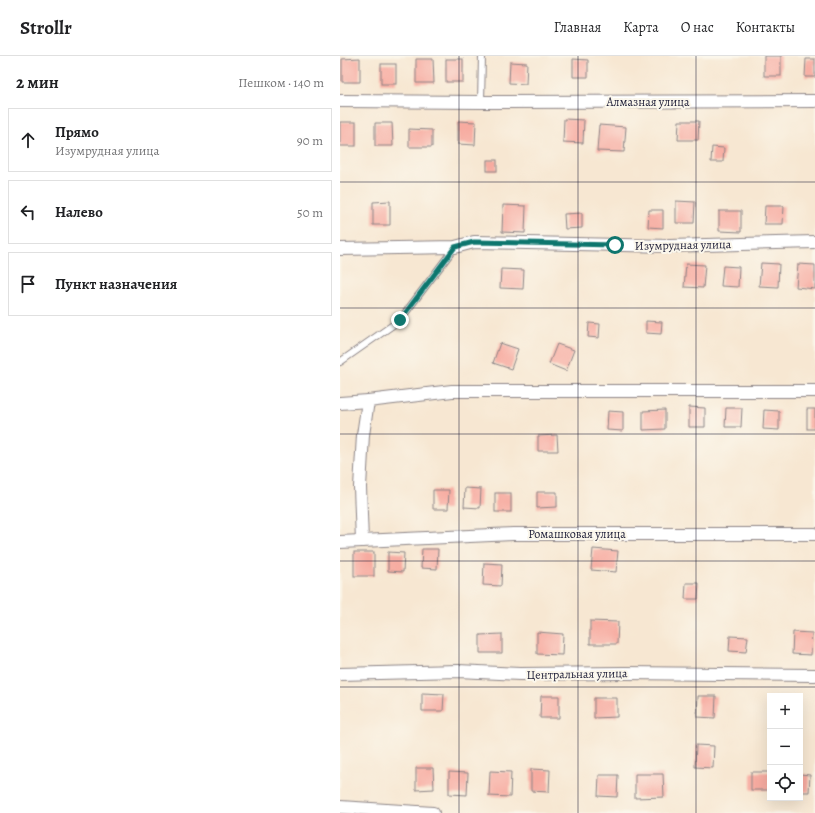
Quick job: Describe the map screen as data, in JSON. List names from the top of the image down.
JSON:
{
  "streets": {
    "street": [
      "Алмазная улица",
      "Изумрудная улица",
      "Ромашковая улица",
      "Центральная улица"
    ]
  },
  "page": {
    "header": "Strollr",
    "nav": [
      "Главная",
      "Карта",
      "О нас",
      "Контакты"
    ],
    "heading": ["2 мин", "Пешком · 140 m"],
    "list": [
      ["Прямо", "Изумрудная улица", "90 m"],
      ["Налево", "50 m"],
      "Пункт назначения"
    ],
    "map_buttons": ["+", "−"]
  }
}
